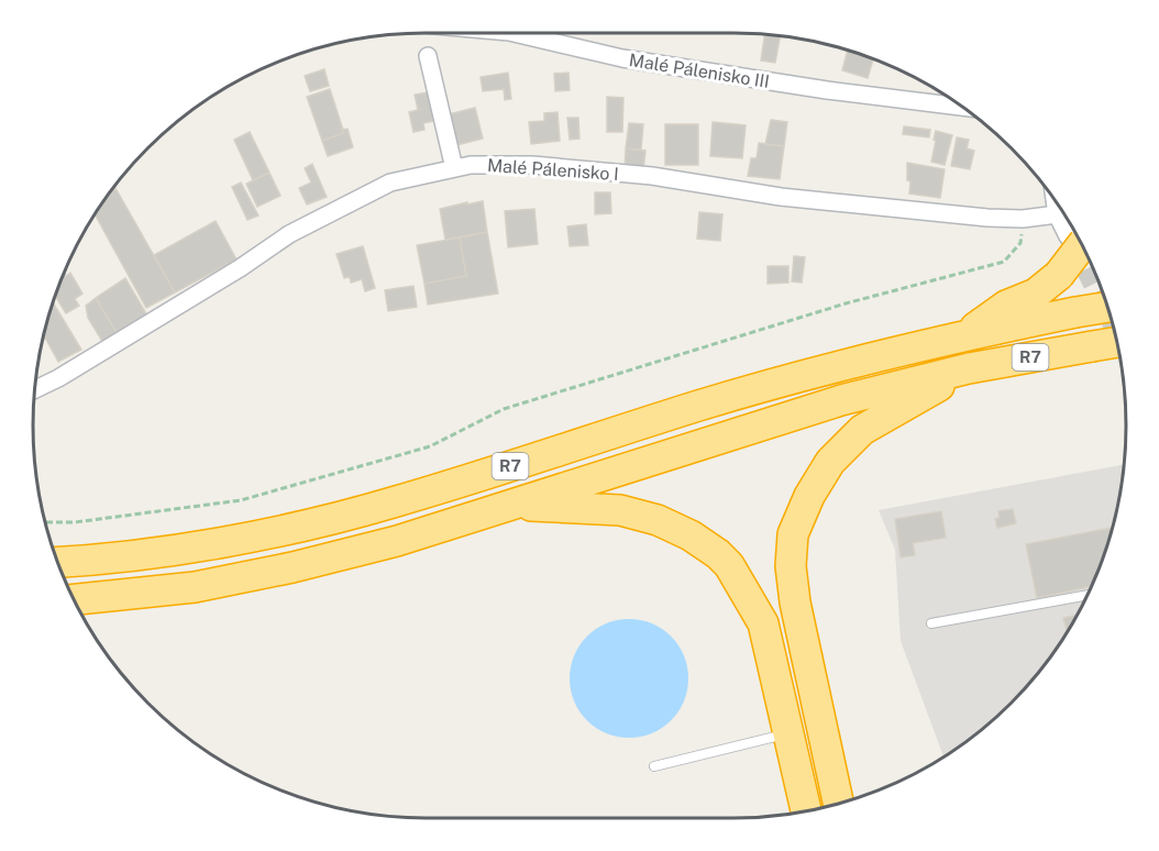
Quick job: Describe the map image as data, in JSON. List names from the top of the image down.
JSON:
{
  "streets": {
    "highway": ["R7"],
    "street": ["Malé Pálenisko III", "Malé Pálenisko I"]
  }
}
